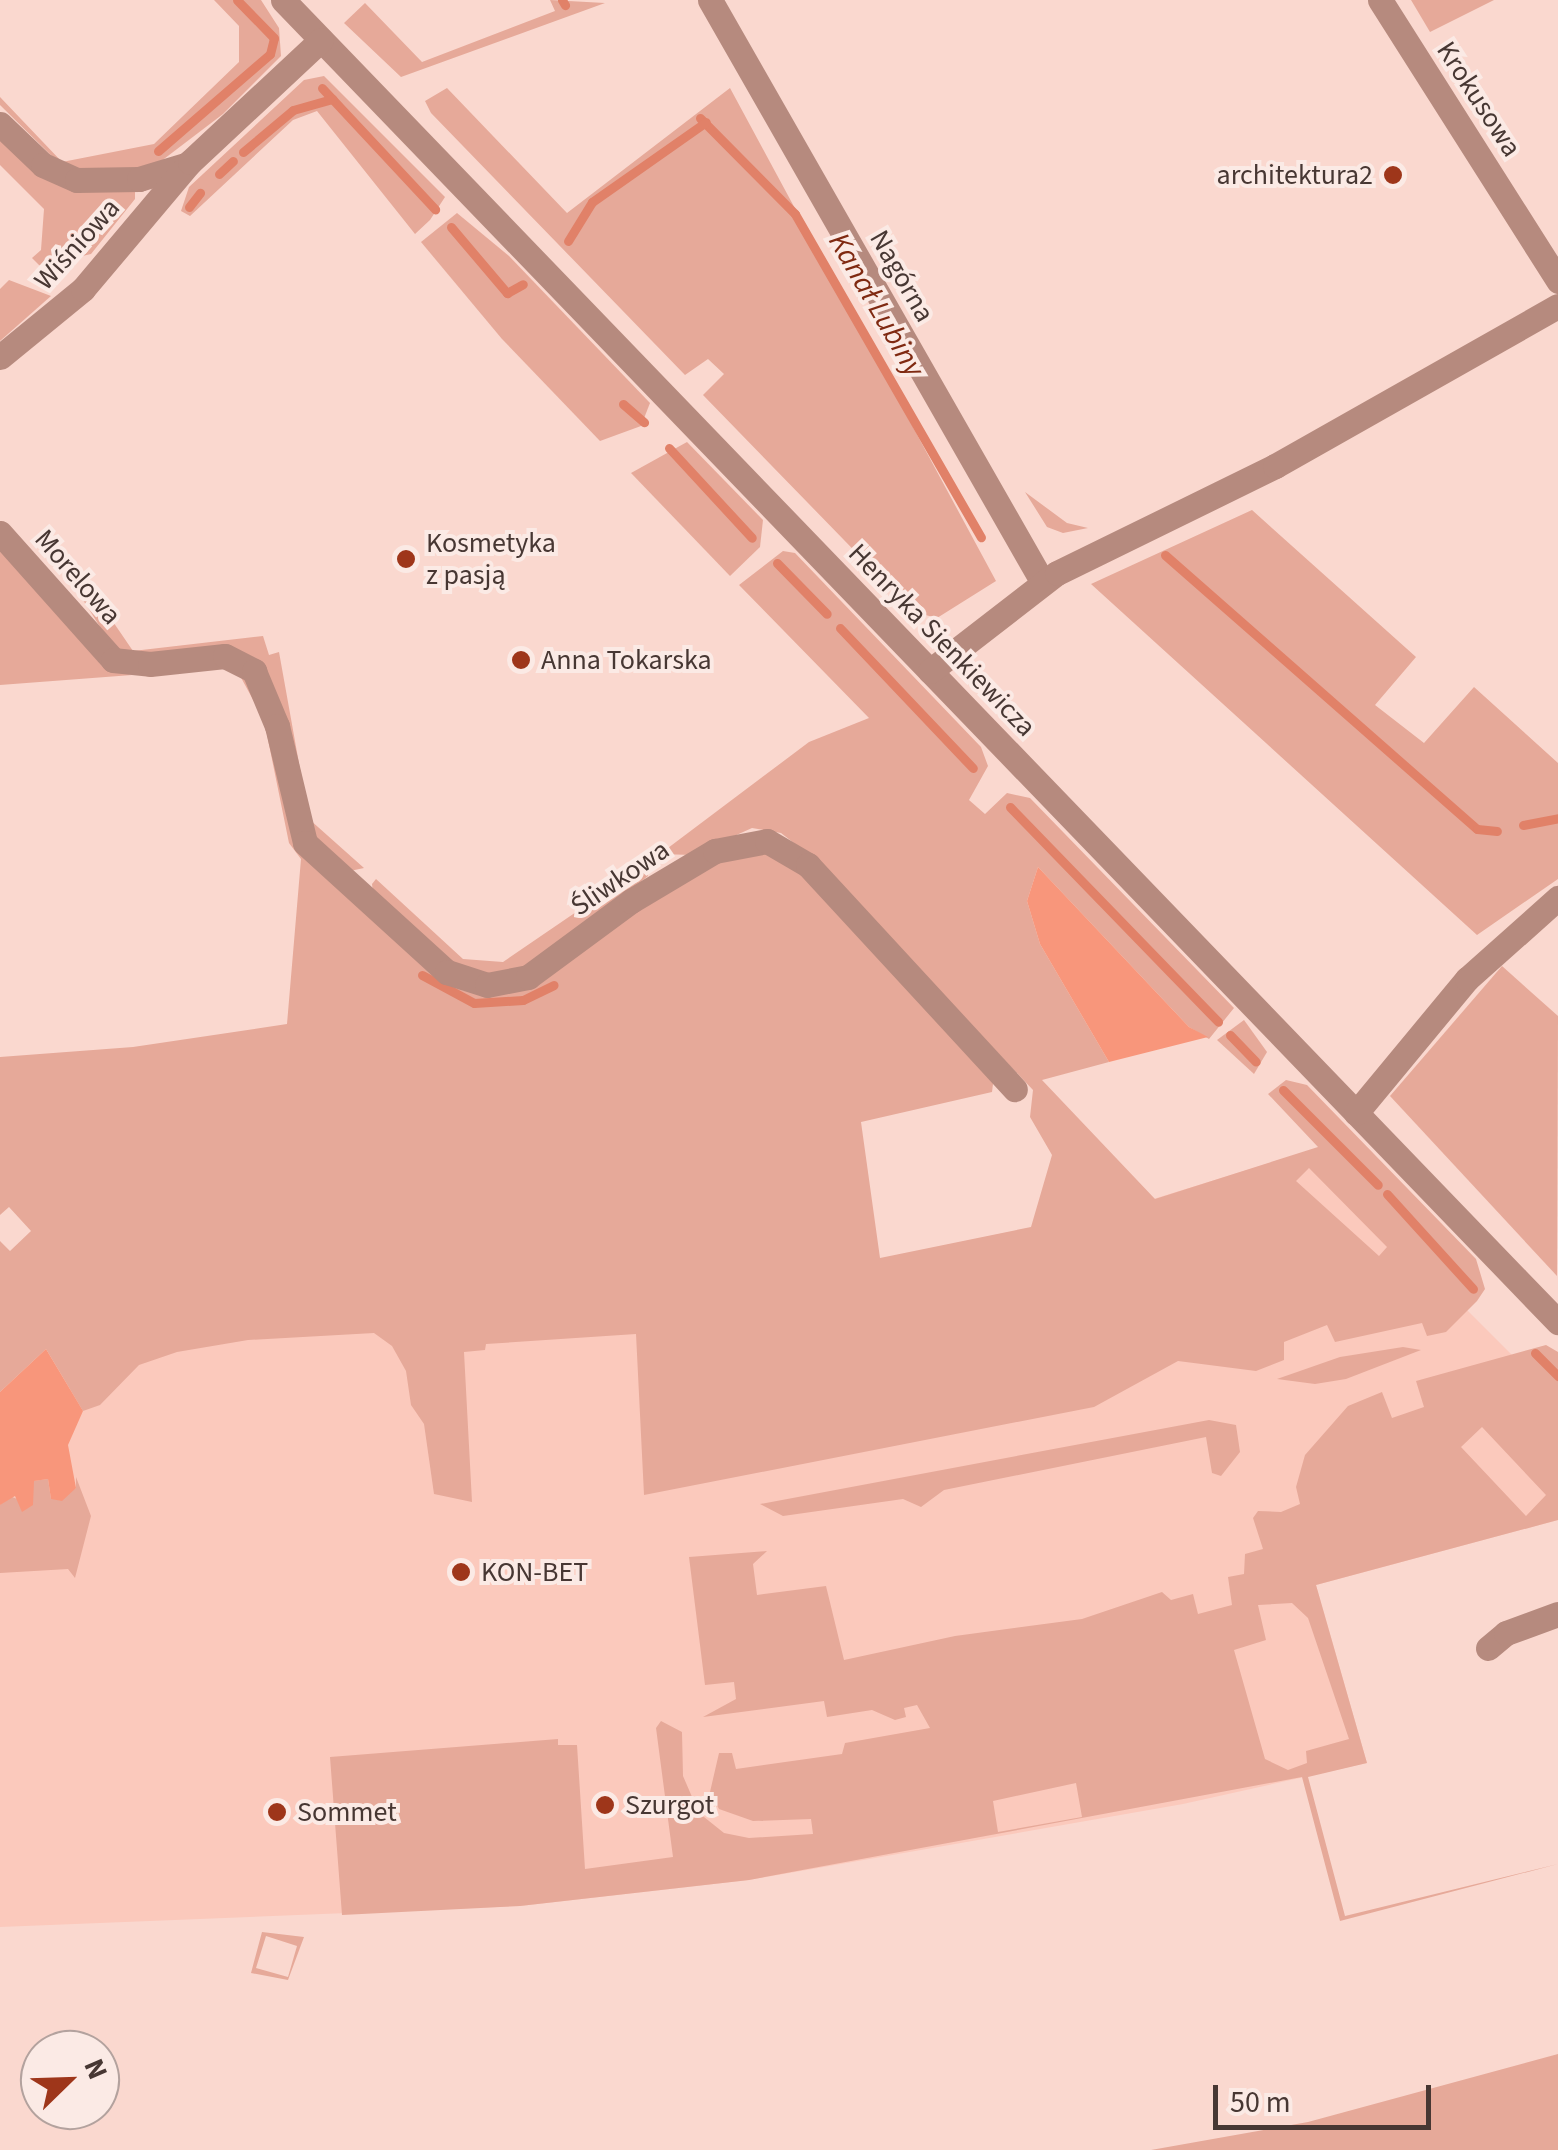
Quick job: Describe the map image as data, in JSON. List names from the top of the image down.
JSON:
{
  "streets": {
    "street": [
      "Krokusowa",
      "Wiśniowa",
      "Nagórna",
      "Morelowa",
      "Henryka Sienkiewicza",
      "Śliwkowa"
    ]
  },
  "crossings": [
    ["Wiśniowa", "Henryka Sienkiewicza"],
    ["Morelowa", "Śliwkowa"]
  ],
  "water": ["Kanał Lubiny"],
  "places": [
    "architektura2",
    "Kosmetyka z pasją",
    "Anna Tokarska",
    "KON-BET",
    "Szurgot",
    "Sommet"
  ],
  "scale_bar": "50 m",
  "north": "top right"
}
